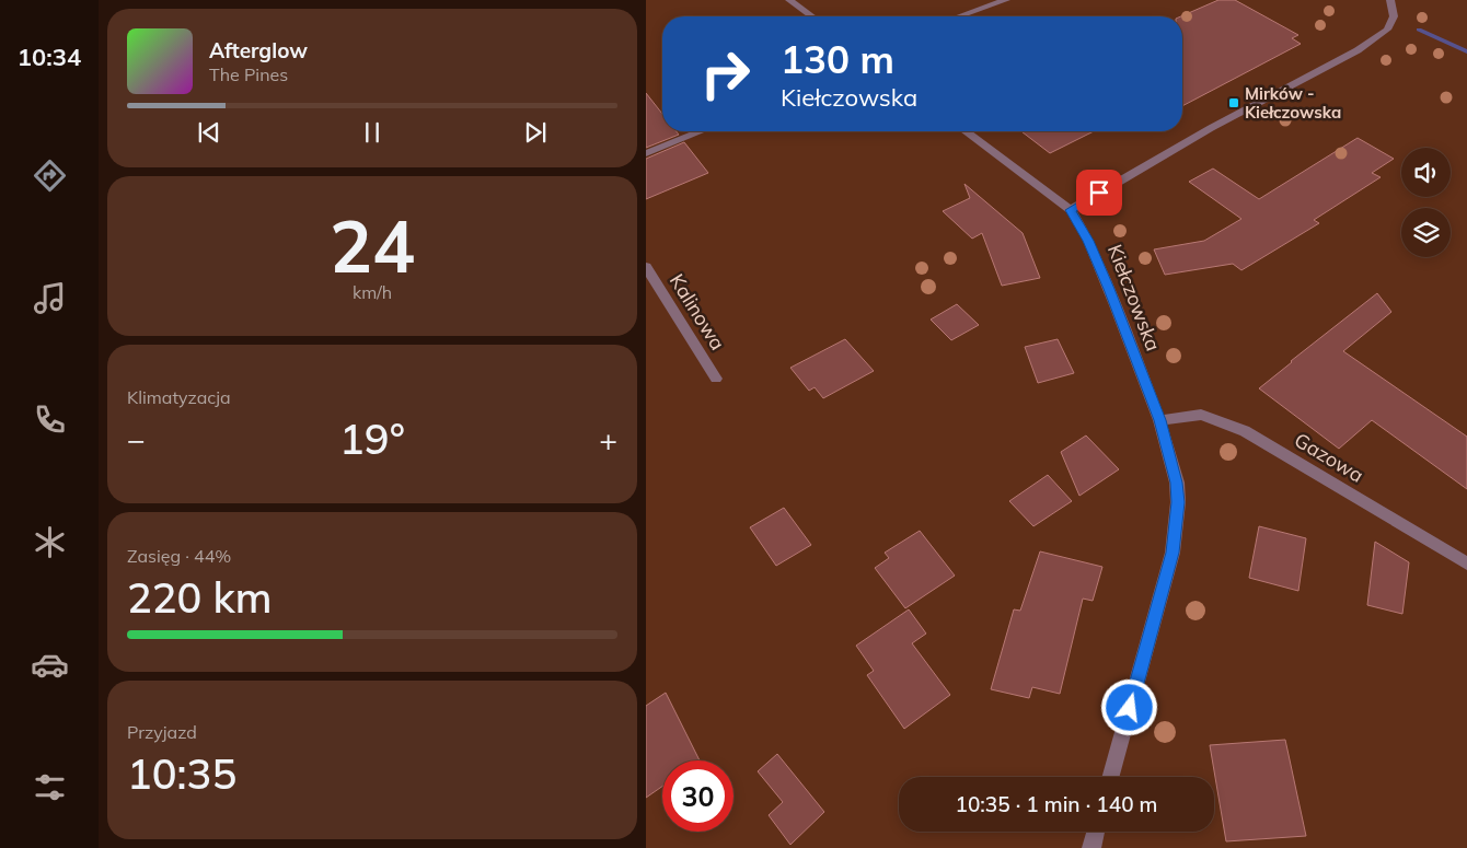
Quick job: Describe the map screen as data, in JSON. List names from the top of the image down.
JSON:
{
  "streets": {
    "street": ["Kiełczowska", "Kalinowa", "Gazowa"]
  },
  "crossings": [
    ["Kiełczowska", "Gazowa"]
  ],
  "places": {
    "transit": ["Mirków - Kiełczowska"]
  },
  "page": {
    "tabs": "10:34",
    "turn": ["130 m", "Kiełczowska"],
    "song": ["Afterglow", "The Pines"],
    "tile": [
      ["24", "km/h"],
      "Klimatyzacja",
      ["Zasięg · 44%", "220 km"],
      ["Przyjazd", "10:35"]
    ],
    "heat": ["−", "19°", "+"],
    "limit": "30",
    "trip": "10:35 · 1 min · 140 m"
  }
}
